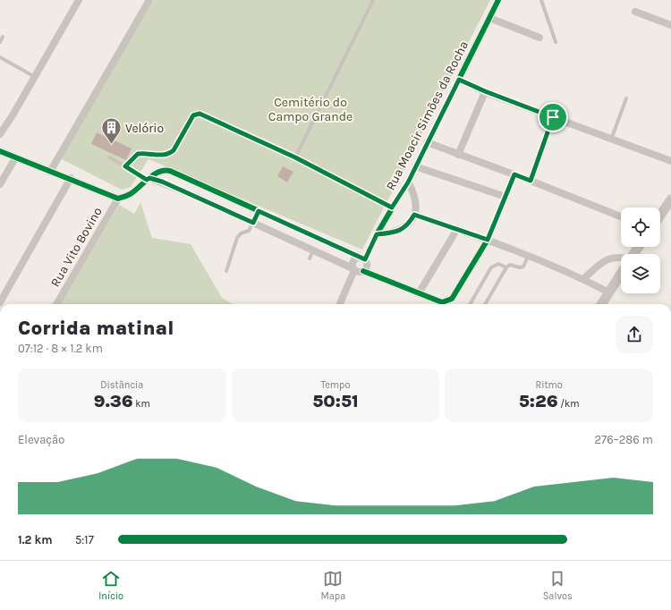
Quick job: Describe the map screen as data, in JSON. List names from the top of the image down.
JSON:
{
  "streets": {
    "street": ["Rua Moacir Simões da Rocha", "Rua Vito Bovino"]
  },
  "parks": ["Cemitério do Campo Grande"],
  "places": {
    "building": ["Velório"]
  },
  "page": {
    "heading": ["Corrida matinal", "07:12 · 8 × 1.2 km"],
    "stats": [
      ["Distância", "9.36 km"],
      ["Tempo", "50:51"],
      ["Ritmo", "5:26 /km"]
    ],
    "chart": ["Elevação", "276–286 m"],
    "list": [
      {
        "name": "1.2 km",
        "note": "5:17"
      }
    ],
    "tabs": ["Início", "Mapa", "Salvos"]
  }
}
